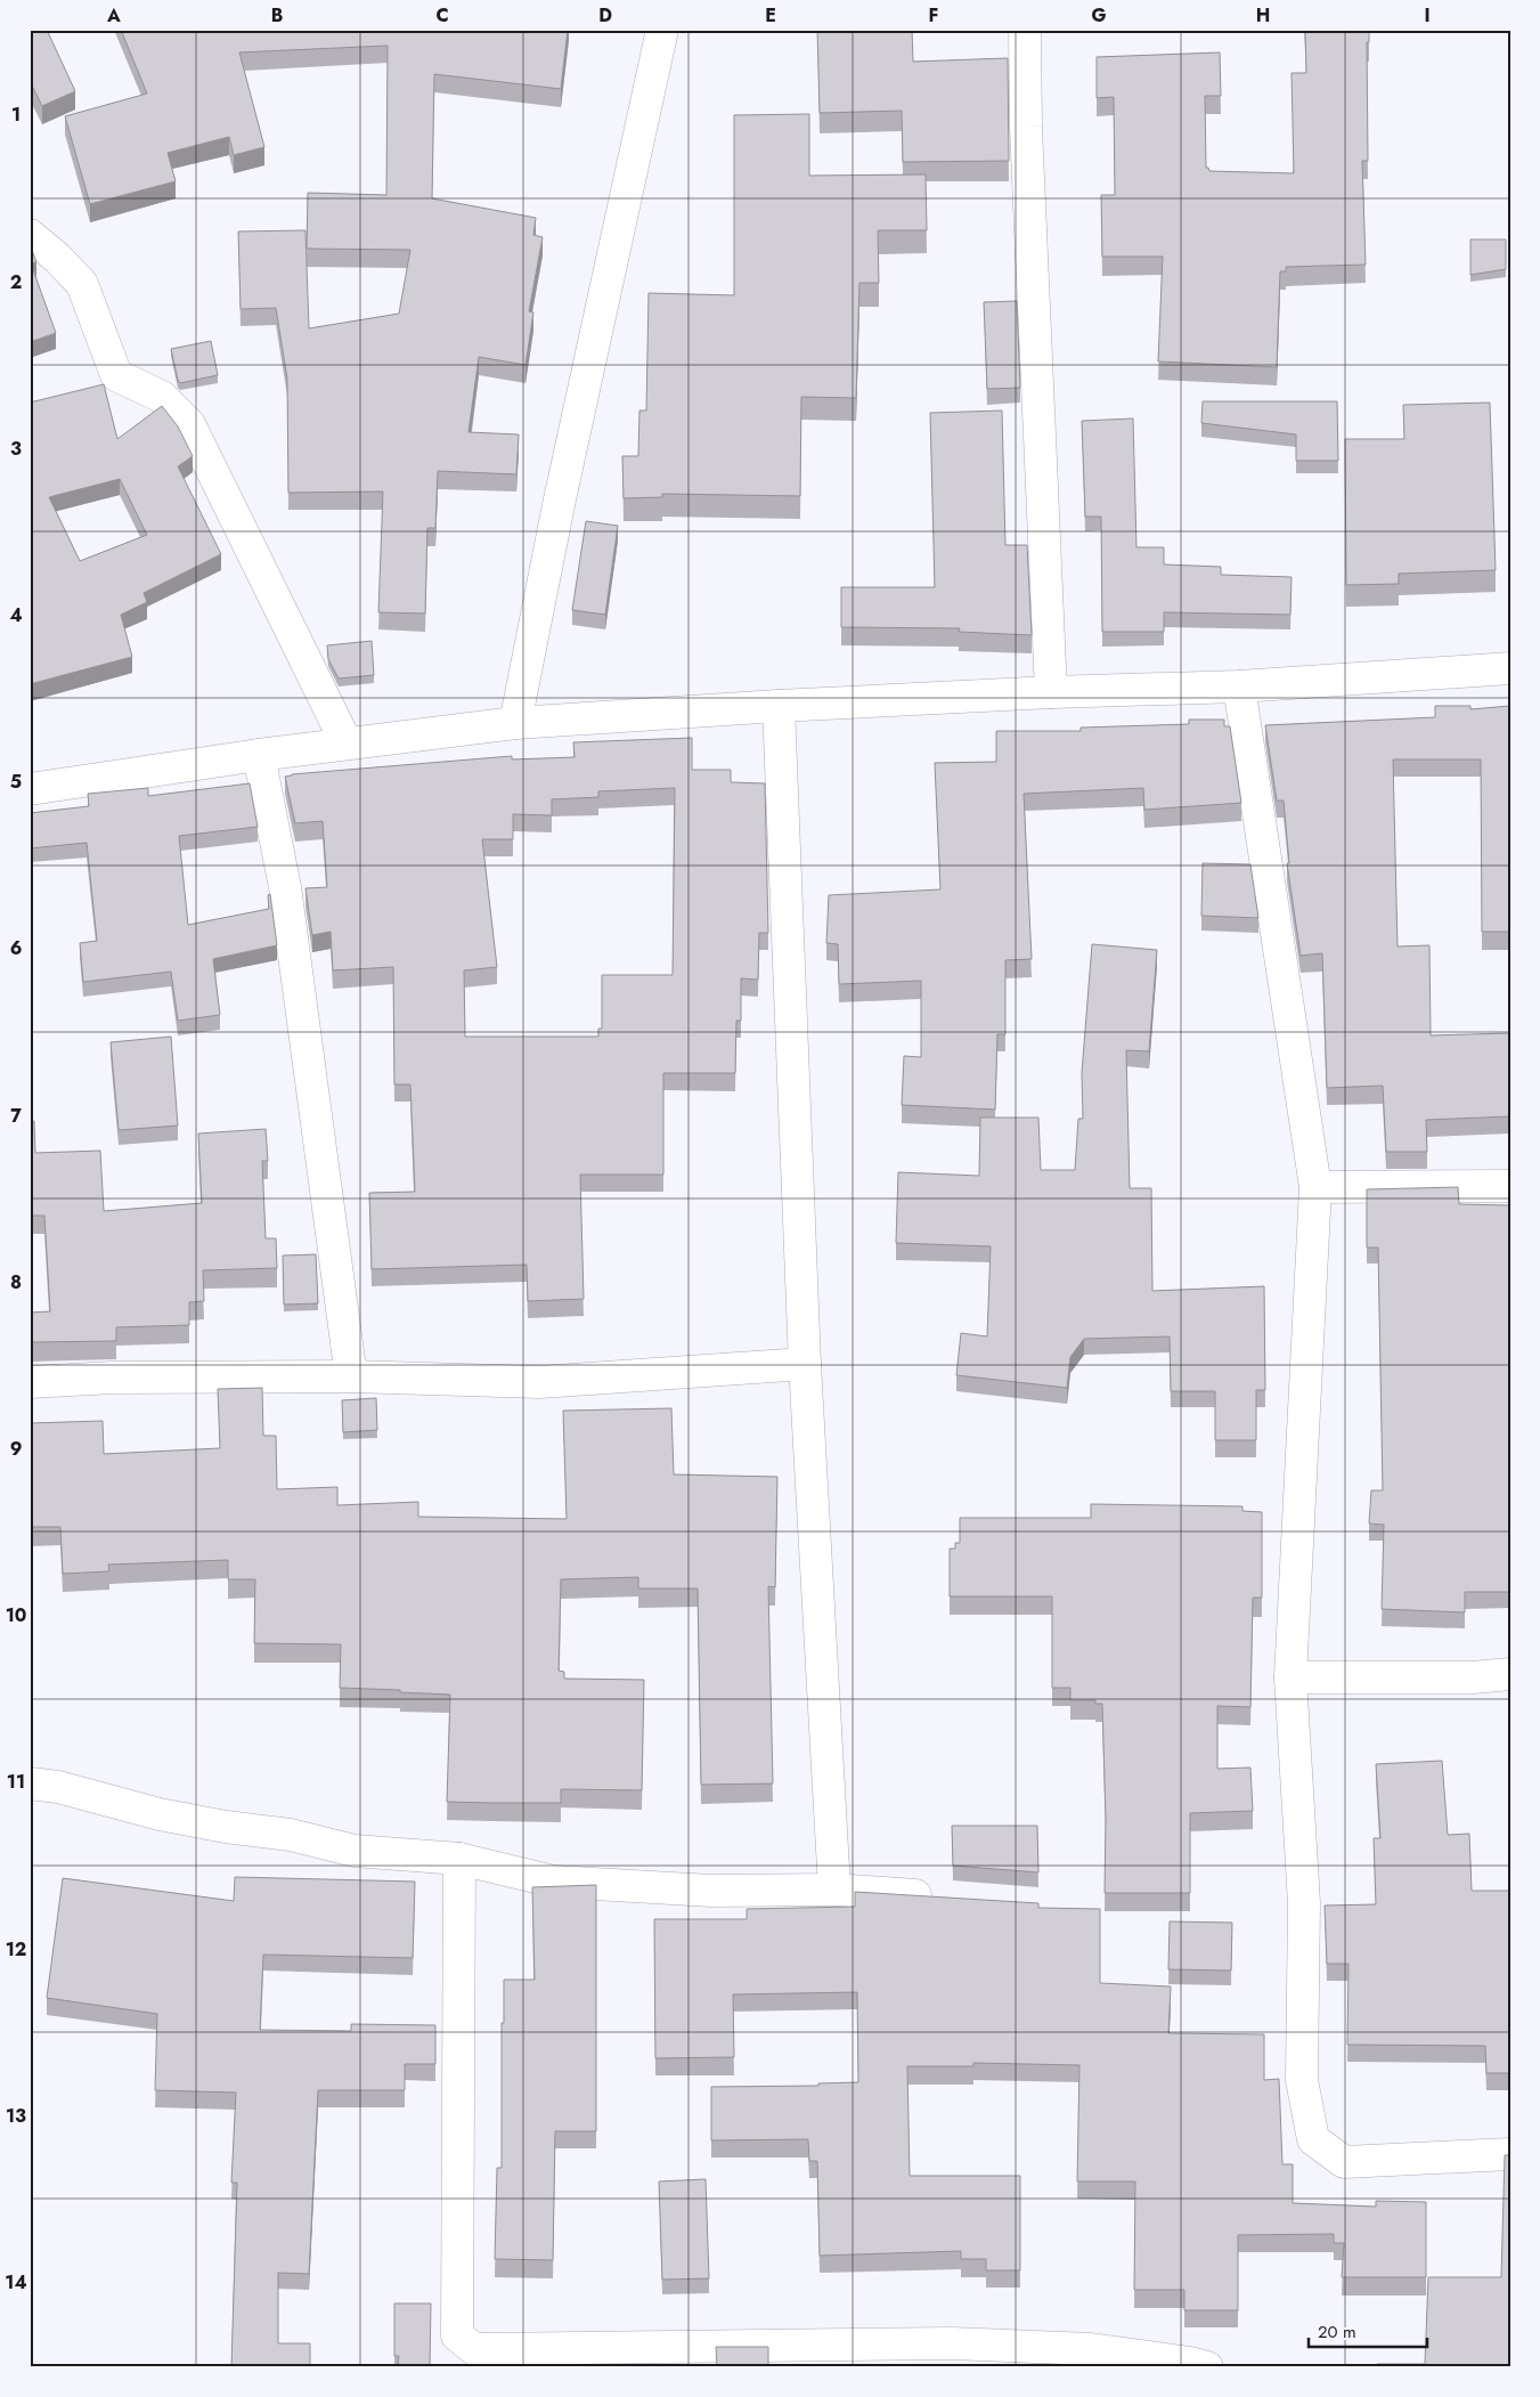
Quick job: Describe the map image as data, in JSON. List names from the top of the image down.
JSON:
{
  "scale_bar": "20 m",
  "grid": {
    "columns": [
      "A",
      "B",
      "C",
      "D",
      "E",
      "F",
      "G",
      "H",
      "I"
    ],
    "rows": [
      "1",
      "2",
      "3",
      "4",
      "5",
      "6",
      "7",
      "8",
      "9",
      "10",
      "11",
      "12",
      "13",
      "14"
    ]
  }
}
